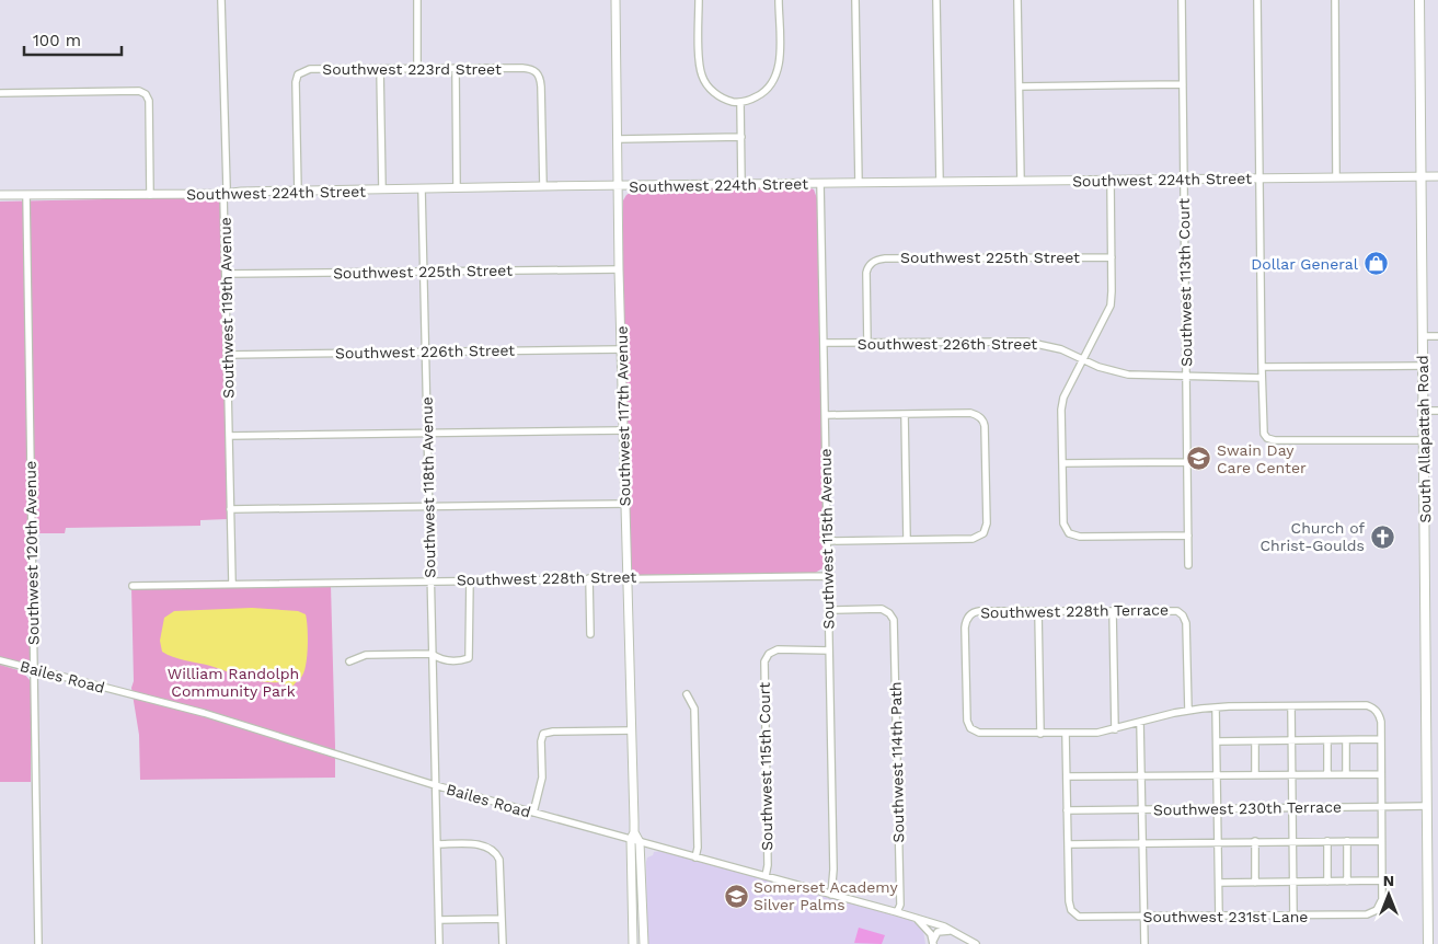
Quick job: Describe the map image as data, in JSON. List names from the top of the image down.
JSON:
{
  "streets": {
    "main road": ["South Allapattah Road"],
    "street": [
      "Southwest 223rd Street",
      "Southwest 224th Street",
      "Southwest 225th Street",
      "Southwest 113th Court",
      "Southwest 119th Avenue",
      "Southwest 226th Street",
      "Southwest 117th Avenue",
      "Southwest 118th Avenue",
      "Southwest 115th Avenue",
      "Southwest 120th Avenue",
      "Southwest 228th Street",
      "Southwest 228th Terrace",
      "Bailes Road",
      "Southwest 114th Path",
      "Southwest 115th Court",
      "Southwest 230th Terrace",
      "Southwest 231st Lane"
    ]
  },
  "crossings": [
    ["Southwest 223rd Street", "Southwest 224th Street"],
    ["Southwest 224th Street", "Southwest 113th Court"],
    ["Southwest 224th Street", "Southwest 119th Avenue"],
    ["Southwest 224th Street", "Southwest 117th Avenue"],
    ["Southwest 224th Street", "South Allapattah Road"],
    ["Southwest 224th Street", "Southwest 118th Avenue"],
    ["Southwest 224th Street", "Southwest 115th Avenue"],
    ["Southwest 224th Street", "Southwest 120th Avenue"],
    ["Southwest 225th Street", "Southwest 119th Avenue"],
    ["Southwest 225th Street", "Southwest 226th Street"],
    ["Southwest 225th Street", "Southwest 117th Avenue"],
    ["Southwest 225th Street", "Southwest 118th Avenue"],
    ["Southwest 113th Court", "Southwest 226th Street"],
    ["Southwest 119th Avenue", "Southwest 226th Street"],
    ["Southwest 119th Avenue", "Southwest 228th Street"],
    ["Southwest 226th Street", "Southwest 117th Avenue"],
    ["Southwest 226th Street", "Southwest 118th Avenue"],
    ["Southwest 226th Street", "Southwest 115th Avenue"],
    ["Southwest 117th Avenue", "Southwest 228th Street"],
    ["Southwest 117th Avenue", "Bailes Road"],
    ["South Allapattah Road", "Southwest 230th Terrace"],
    ["Southwest 118th Avenue", "Southwest 228th Street"],
    ["Southwest 118th Avenue", "Bailes Road"],
    ["Southwest 115th Avenue", "Southwest 228th Street"],
    ["Southwest 115th Avenue", "Southwest 114th Path"],
    ["Southwest 115th Avenue", "Southwest 115th Court"],
    ["Southwest 120th Avenue", "Bailes Road"]
  ],
  "parks": ["William Randolph Community Park"],
  "places": {
    "shop": ["Dollar General"],
    "school or university": ["Swain Day Care Center", "Somerset Academy Silver Palms"],
    "church": ["Church of Christ-Goulds"]
  },
  "scale_bar": "100 m",
  "north": "top"
}
